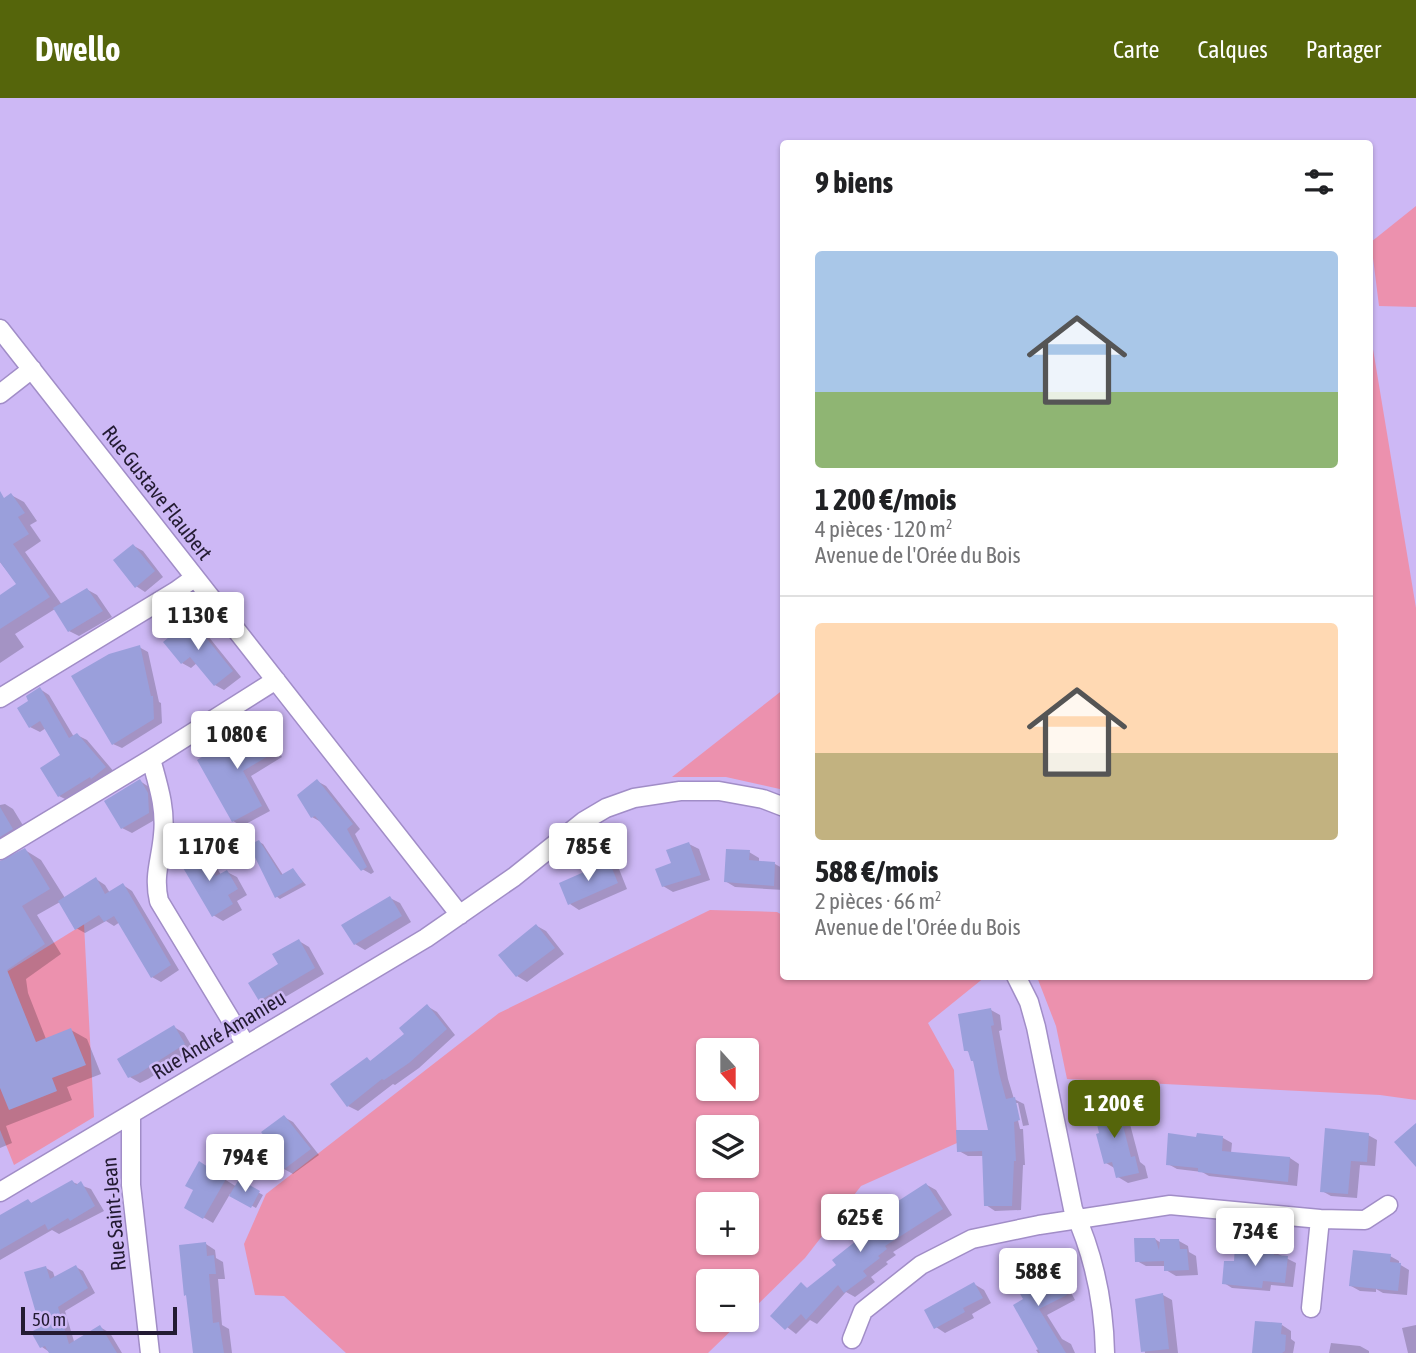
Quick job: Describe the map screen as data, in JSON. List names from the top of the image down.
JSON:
{
  "streets": {
    "street": ["Rue Gustave Flaubert", "Rue André Amanieu", "Rue Saint-Jean"]
  },
  "crossings": [
    ["Rue Gustave Flaubert", "Rue André Amanieu"],
    ["Rue André Amanieu", "Rue Saint-Jean"]
  ],
  "scale_bar": "50 m",
  "north": "bottom",
  "page": {
    "header": "Dwello",
    "nav": ["Carte", "Calques", "Partager"],
    "heading": "9 biens",
    "list": [
      {
        "name": "1 200 €/mois",
        "note": "4 pièces · 120 m² · Avenue de l'Orée du Bois"
      },
      {
        "name": "588 €/mois",
        "note": "2 pièces · 66 m² · Avenue de l'Orée du Bois"
      }
    ],
    "price": [
      "1 130 €",
      "1 080 €",
      "1 170 €",
      "785 €",
      "1 200 €",
      "794 €",
      "625 €",
      "734 €",
      "588 €"
    ],
    "map_buttons": ["+", "−"],
    "scale": "50 m"
  }
}
